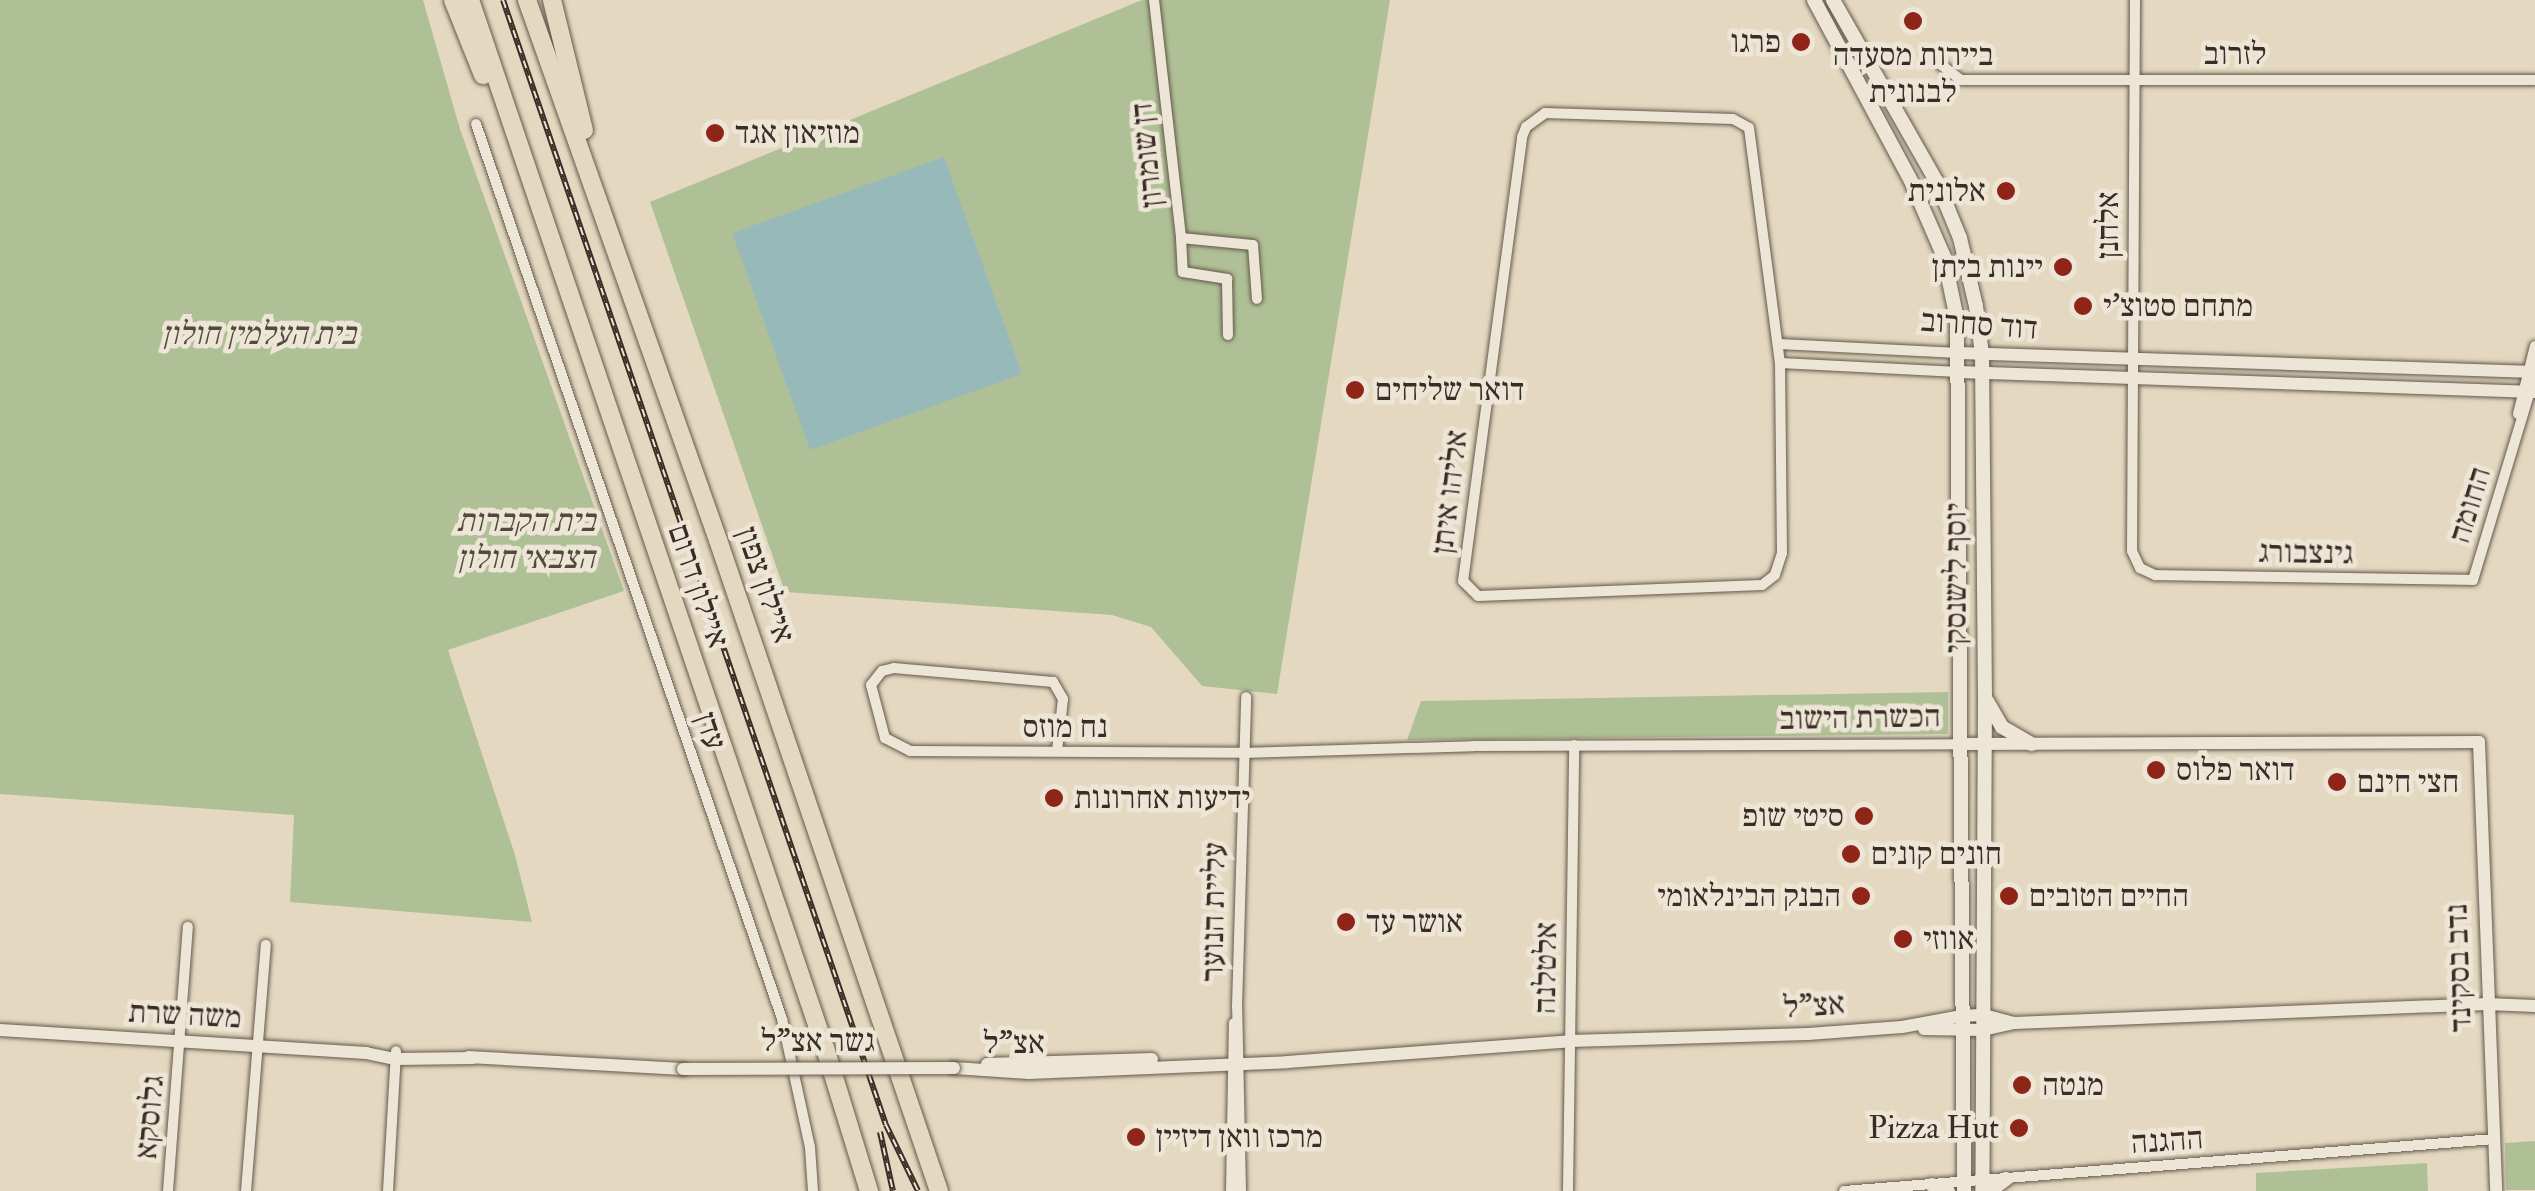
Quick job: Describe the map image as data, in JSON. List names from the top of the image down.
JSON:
{
  "streets": {
    "highway": ["איילון צפון", "איילון דרום"],
    "main road": ["יוסף לישנסקי"],
    "street": [
      "לזרוב",
      "דן שומרון",
      "אלחנן",
      "דוד סחרוב",
      "אליהו איתן",
      "החומה",
      "גינצבורג",
      "הכשרת הישוב",
      "נח מוזס",
      "עדן",
      "עליית הנוער",
      "אלטלנה",
      "נדב בסקינד",
      "אצ\"ל",
      "משה שרת",
      "גשר אצ\"ל",
      "גלוסקא",
      "ההגנה"
    ]
  },
  "crossings": [
    ["לזרוב", "אלחנן"],
    ["אלחנן", "דוד סחרוב"],
    ["אלחנן", "גינצבורג"],
    ["דוד סחרוב", "אליהו איתן"],
    ["דוד סחרוב", "החומה"],
    ["דוד סחרוב", "יוסף לישנסקי"],
    ["החומה", "גינצבורג"],
    ["יוסף לישנסקי", "הכשרת הישוב"],
    ["יוסף לישנסקי", "אצ\"ל"],
    ["הכשרת הישוב", "נח מוזס"],
    ["הכשרת הישוב", "עליית הנוער"],
    ["הכשרת הישוב", "אלטלנה"],
    ["הכשרת הישוב", "נדב בסקינד"],
    ["נח מוזס", "עליית הנוער"],
    ["עליית הנוער", "אצ\"ל"],
    ["אלטלנה", "אצ\"ל"],
    ["נדב בסקינד", "אצ\"ל"],
    ["נדב בסקינד", "ההגנה"],
    ["אצ\"ל", "גשר אצ\"ל"],
    ["משה שרת", "גשר אצ\"ל"],
    ["משה שרת", "גלוסקא"]
  ],
  "parks": ["בית העלמין חולון", "בית הקברות הצבאי חולון"],
  "places": [
    "ביירות מסעדה לבנונית",
    "פרגו",
    "מוזיאון אגד",
    "אלונית",
    "יינות ביתן",
    "מתחם סטוצ'י",
    "דואר שליחים",
    "דואר פלוס",
    "חצי חינם",
    "ידיעות אחרונות",
    "סיטי שופ",
    "חונים קונים",
    "הבנק הבינלאומי",
    "החיים הטובים",
    "אושר עד",
    "אווזי",
    "מנטה",
    "Pizza Hut",
    "מרכז וואן דיזיין"
  ]
}
